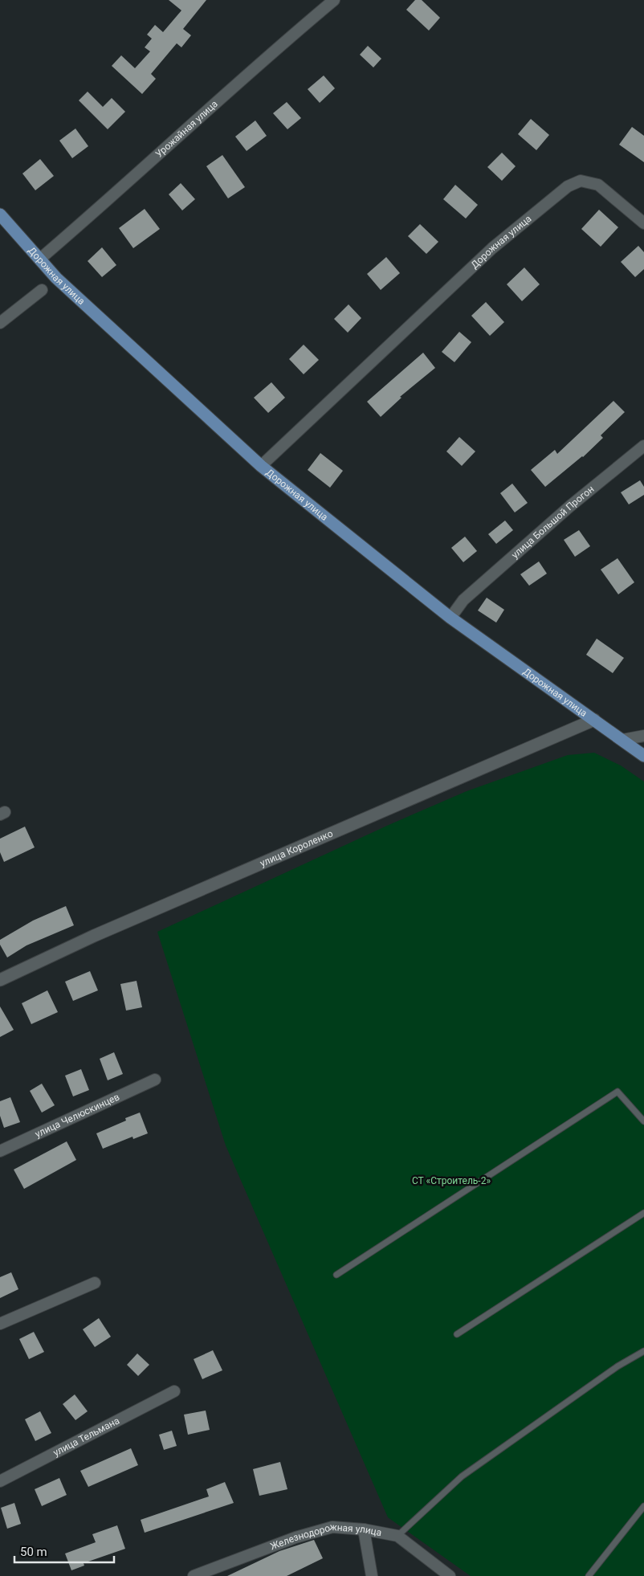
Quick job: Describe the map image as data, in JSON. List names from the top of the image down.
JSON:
{
  "streets": {
    "main road": ["Дорожная улица"],
    "street": [
      "Урожайная улица",
      "улица Большой Прогон",
      "улица Короленко",
      "улица Челюскинцев",
      "улица Тельмана",
      "Железнодорожная улица"
    ]
  },
  "crossings": [
    ["Урожайная улица", "Дорожная улица"],
    ["Дорожная улица", "улица Большой Прогон"],
    ["Дорожная улица", "улица Короленко"]
  ],
  "parks": ["СТ «Строитель-2»"],
  "scale_bar": "50 m"
}
